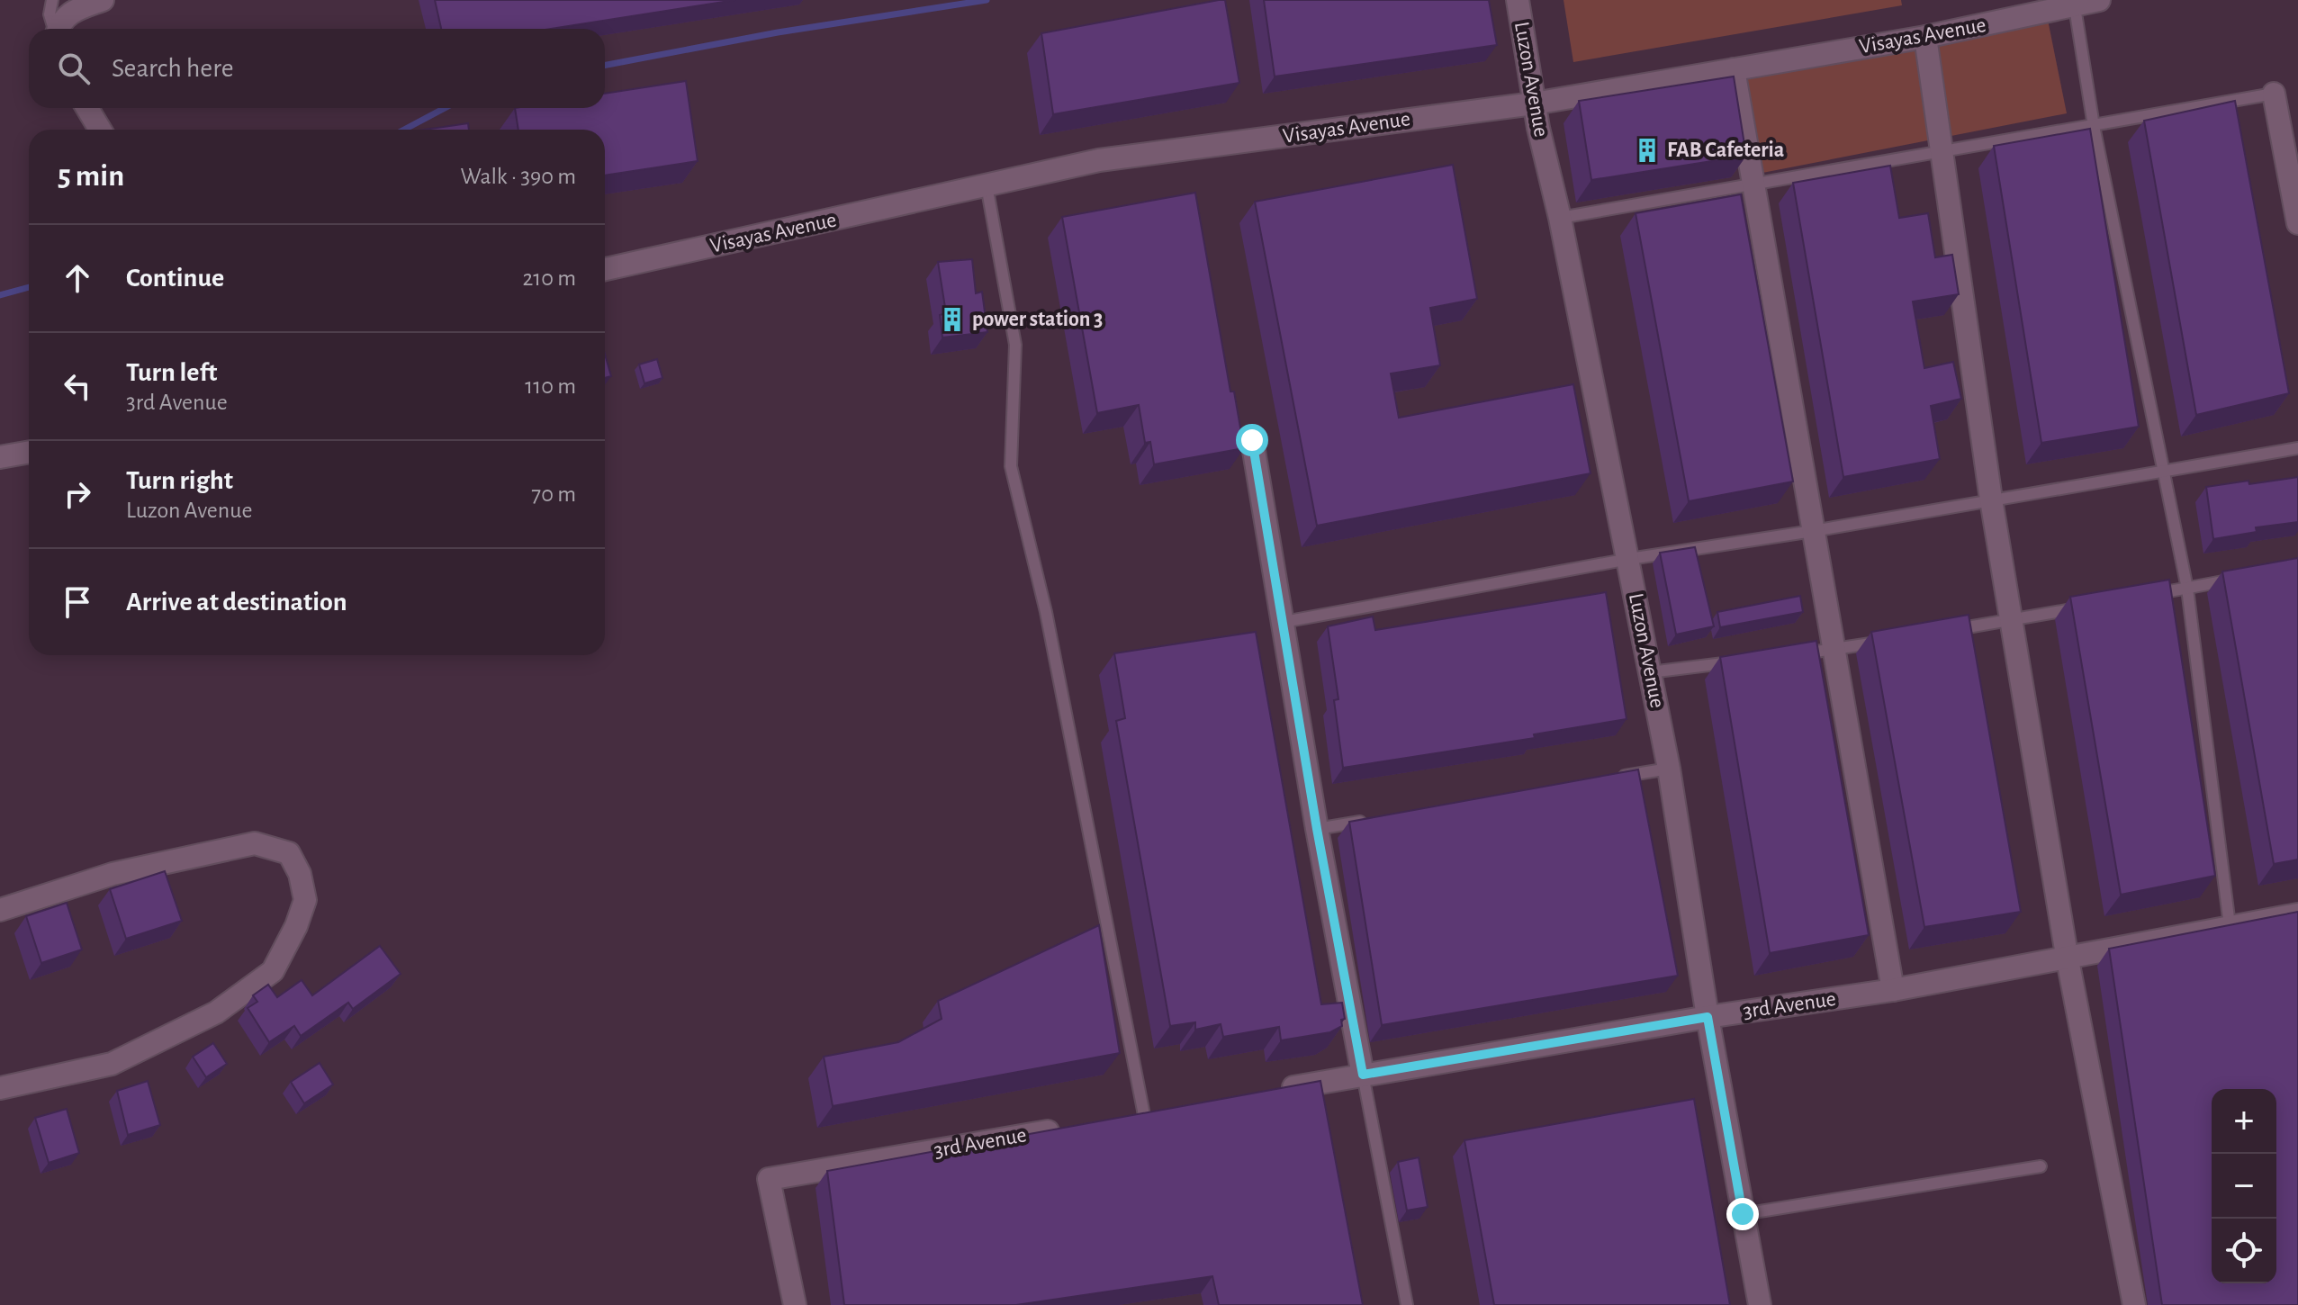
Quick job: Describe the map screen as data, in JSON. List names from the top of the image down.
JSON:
{
  "streets": {
    "street": ["Visayas Avenue", "Luzon Avenue", "3rd Avenue"]
  },
  "crossings": [
    ["Visayas Avenue", "Luzon Avenue"],
    ["Luzon Avenue", "3rd Avenue"]
  ],
  "places": {
    "building": ["FAB Cafeteria", "power station 3"]
  },
  "page": {
    "search": "Search here",
    "heading": ["5 min", "Walk · 390 m"],
    "list": [
      ["Continue", "210 m"],
      ["Turn left", "3rd Avenue", "110 m"],
      ["Turn right", "Luzon Avenue", "70 m"],
      "Arrive at destination"
    ],
    "map_buttons": ["+", "−"]
  }
}
